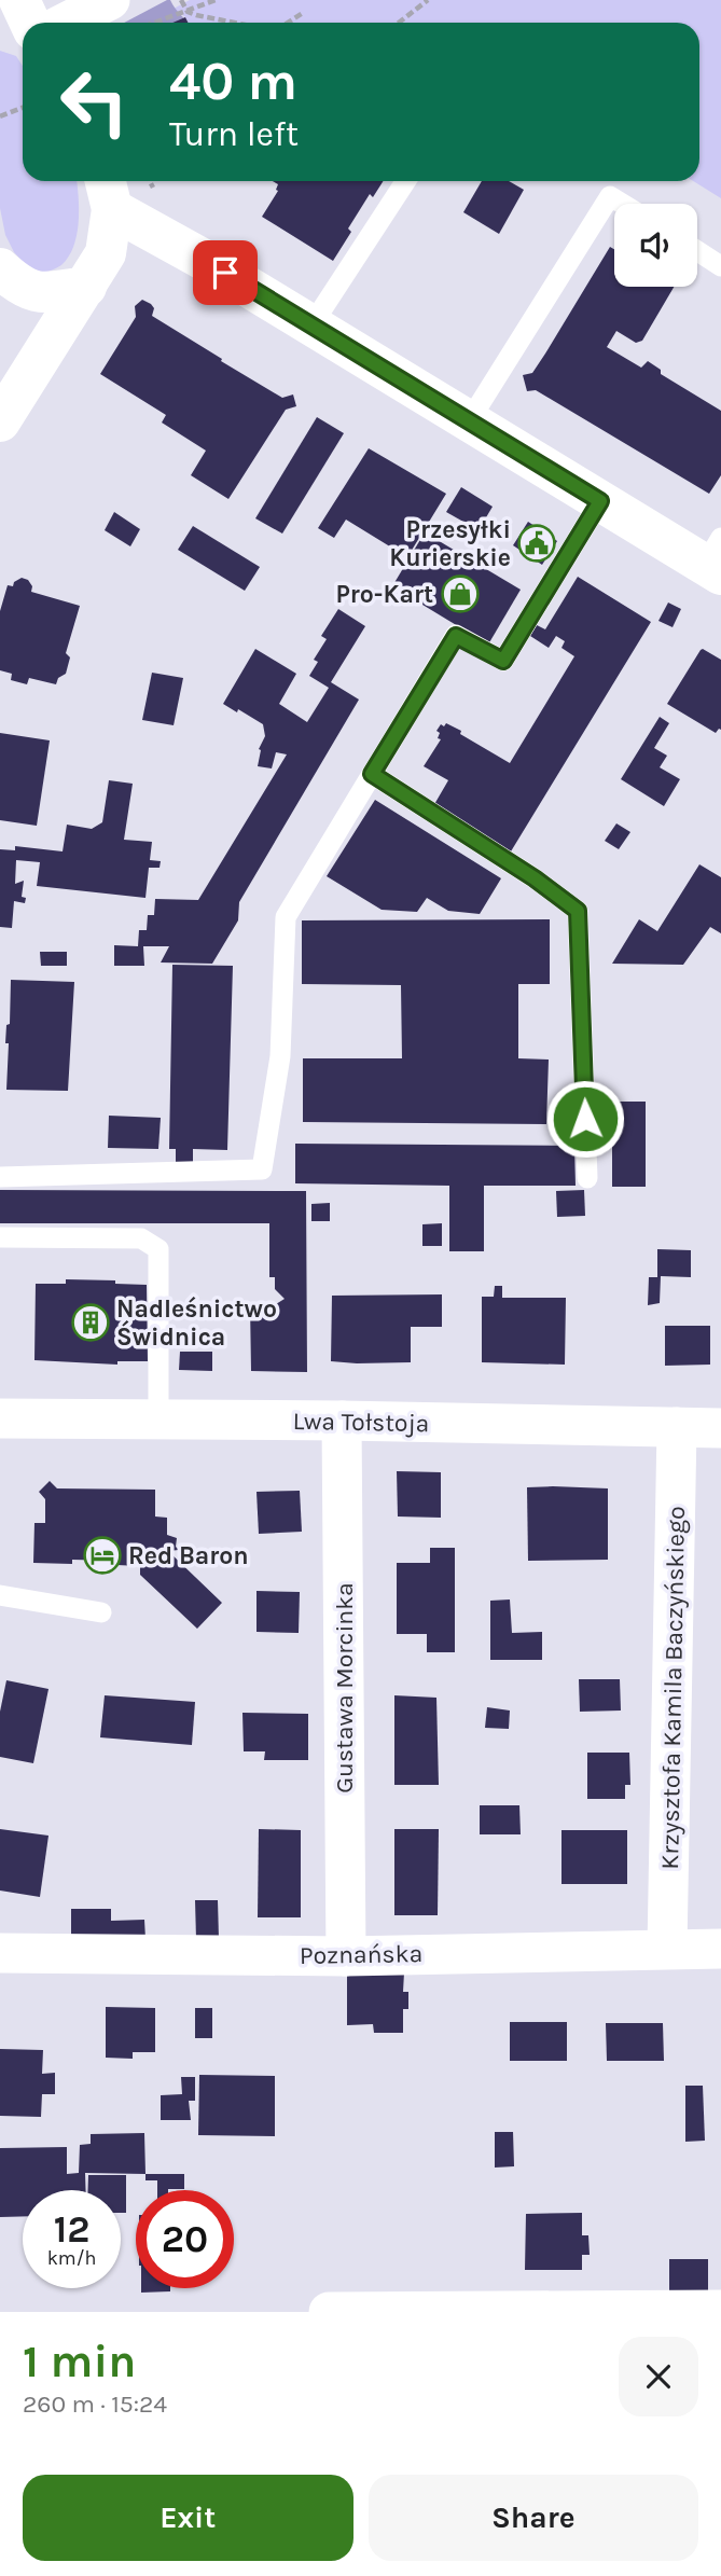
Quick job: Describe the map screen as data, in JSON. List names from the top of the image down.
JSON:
{
  "streets": {
    "street": [
      "Lwa Tołstoja",
      "Gustawa Morcinka",
      "Krzysztofa Kamila Baczyńskiego",
      "Poznańska"
    ]
  },
  "crossings": [
    ["Lwa Tołstoja", "Gustawa Morcinka"],
    ["Lwa Tołstoja", "Krzysztofa Kamila Baczyńskiego"],
    ["Gustawa Morcinka", "Poznańska"],
    ["Krzysztofa Kamila Baczyńskiego", "Poznańska"]
  ],
  "places": {
    "public building": ["Przesyłki Kurierskie"],
    "shop": ["Pro-Kart"],
    "building": ["Nadleśnictwo Świdnica"],
    "hotel": ["Red Baron"]
  },
  "page": {
    "turn": ["40 m", "Turn left"],
    "speed": "12 km/h",
    "limit": "20",
    "heading": ["1 min", "260 m · 15:24"],
    "buttons": ["Exit", "Share"]
  }
}
